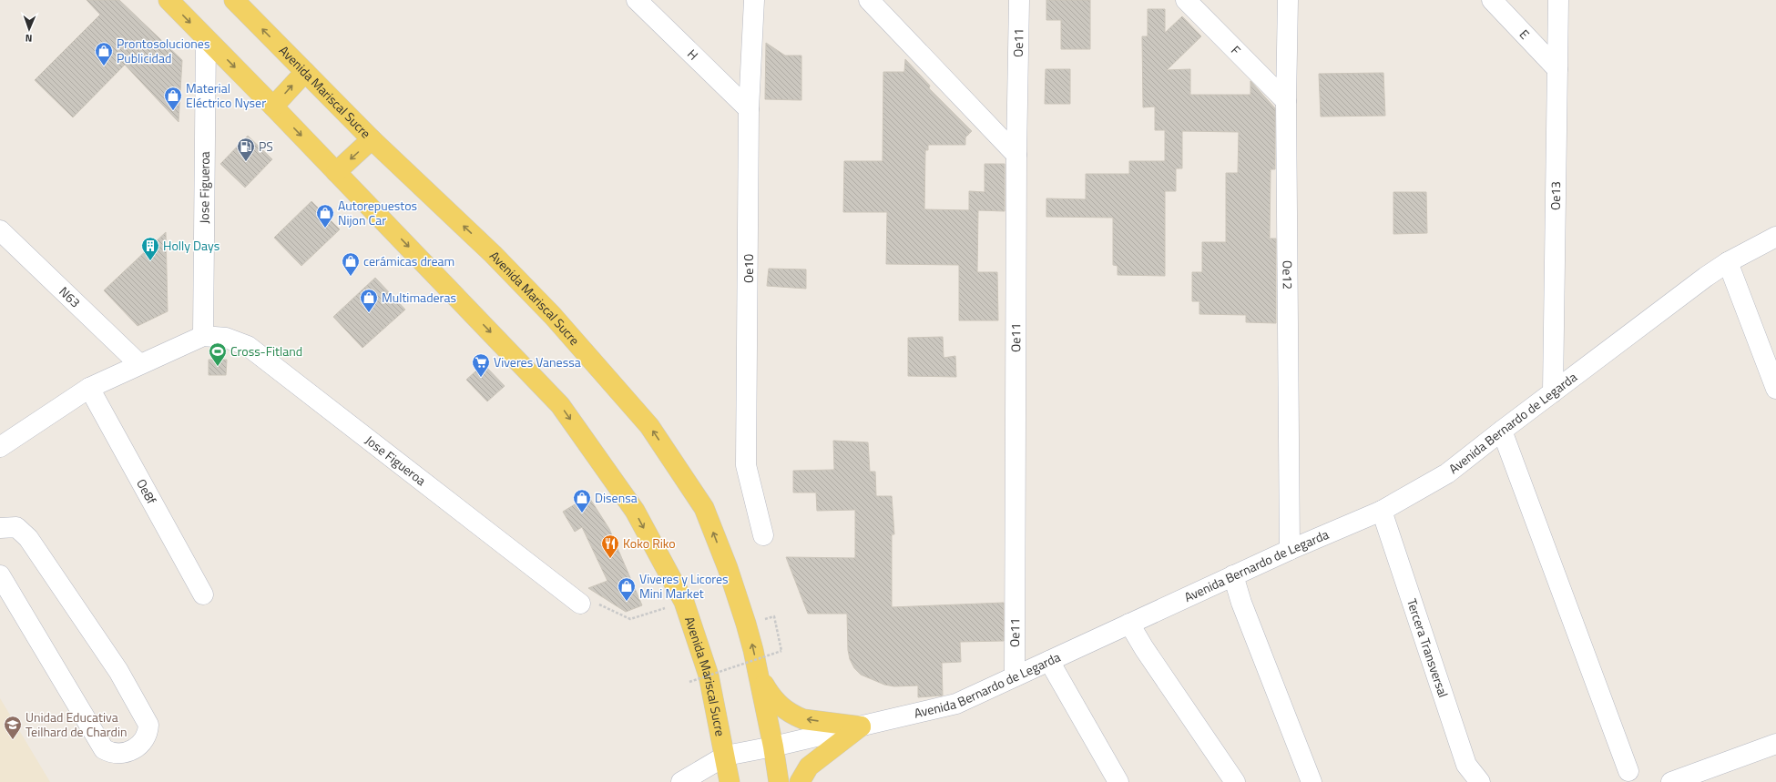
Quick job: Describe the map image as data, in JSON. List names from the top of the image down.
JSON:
{
  "streets": {
    "main road": ["Avenida Mariscal Sucre"],
    "street": [
      "E",
      "Oe11",
      "F",
      "H",
      "Jose Figueroa",
      "Oe13",
      "Oe10",
      "Oe12",
      "N63",
      "Avenida Bernardo de Legarda",
      "Oe8f",
      "Tercera Transversal"
    ]
  },
  "crossings": [
    ["E", "Oe13"],
    ["Oe11", "Avenida Bernardo de Legarda"],
    ["F", "Oe12"],
    ["H", "Oe10"],
    ["Avenida Mariscal Sucre", "Jose Figueroa"],
    ["Avenida Mariscal Sucre", "Avenida Bernardo de Legarda"],
    ["Jose Figueroa", "N63"],
    ["Jose Figueroa", "Oe8f"],
    ["Oe13", "Avenida Bernardo de Legarda"],
    ["Oe12", "Avenida Bernardo de Legarda"],
    ["Avenida Bernardo de Legarda", "Tercera Transversal"]
  ],
  "places": {
    "shop": [
      "Prontosoluciones Publicidad",
      "Material Eléctrico Nyser",
      "Autorepuestos Nijon Car",
      "cerámicas dream",
      "Multimaderas",
      "Disensa",
      "Viveres y Licores Mini Market"
    ],
    "fuel station": ["PS"],
    "building": ["Holly Days"],
    "sports": ["Cross-Fitland"],
    "supermarket": ["Viveres Vanessa"],
    "restaurant": ["Koko Riko"],
    "school or university": ["Unidad Educativa Teilhard de Chardin"]
  },
  "north": "bottom"
}
